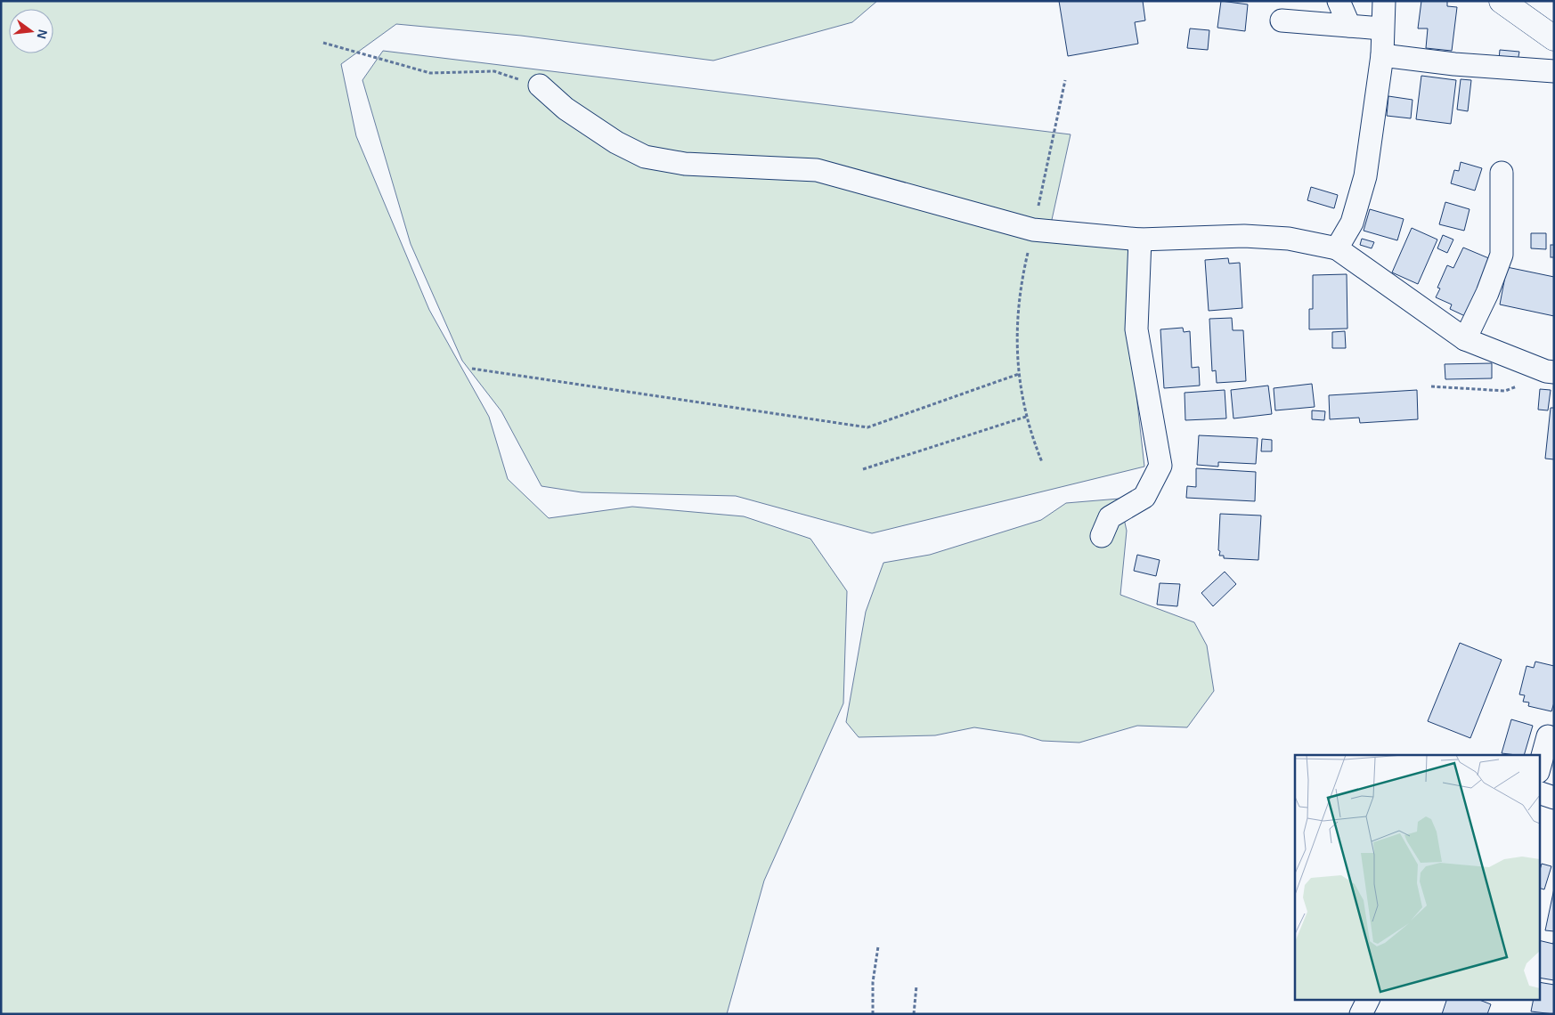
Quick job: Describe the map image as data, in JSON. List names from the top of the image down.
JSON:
{
  "north": "right"
}
